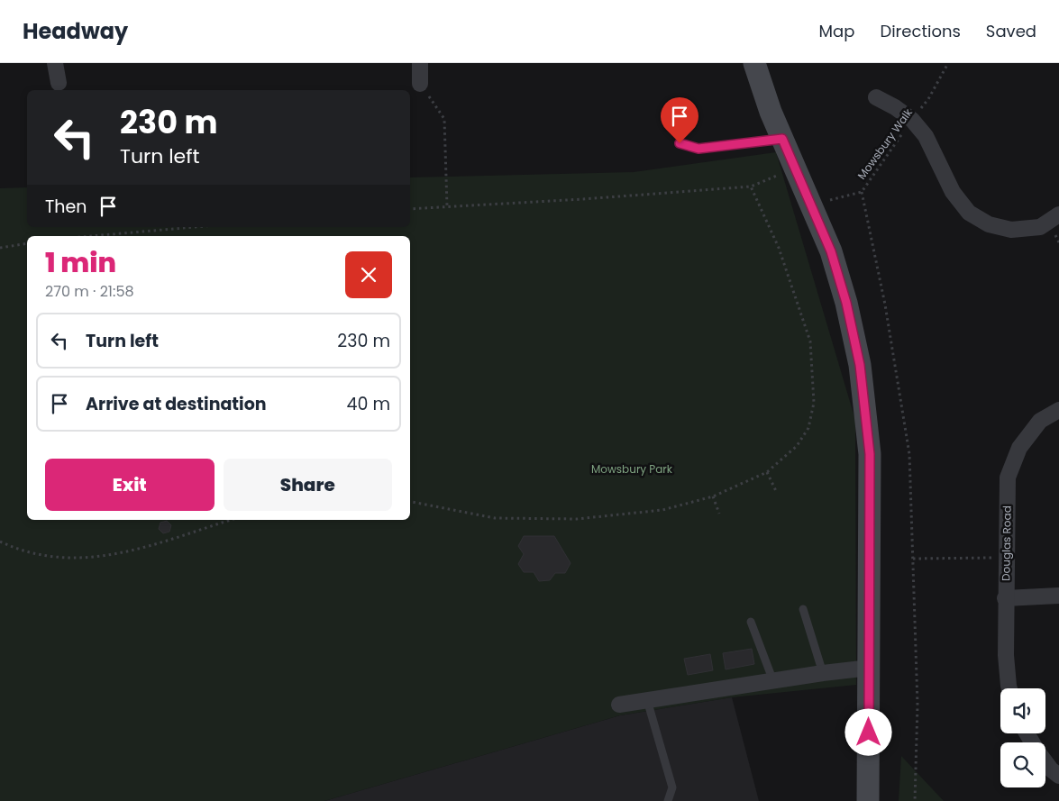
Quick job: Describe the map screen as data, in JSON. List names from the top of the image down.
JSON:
{
  "streets": {
    "street": ["Douglas Road"],
    "path": ["Mowsbury Walk"]
  },
  "parks": ["Mowsbury Park"],
  "page": {
    "header": "Headway",
    "nav": ["Map", "Directions", "Saved"],
    "turn": ["230 m", "Turn left"],
    "then": "Then",
    "heading": ["1 min", "270 m · 21:58"],
    "list": [
      {
        "name": "Turn left",
        "value": "230 m"
      },
      {
        "name": "Arrive at destination",
        "value": "40 m"
      }
    ],
    "buttons": ["Exit", "Share"]
  }
}
